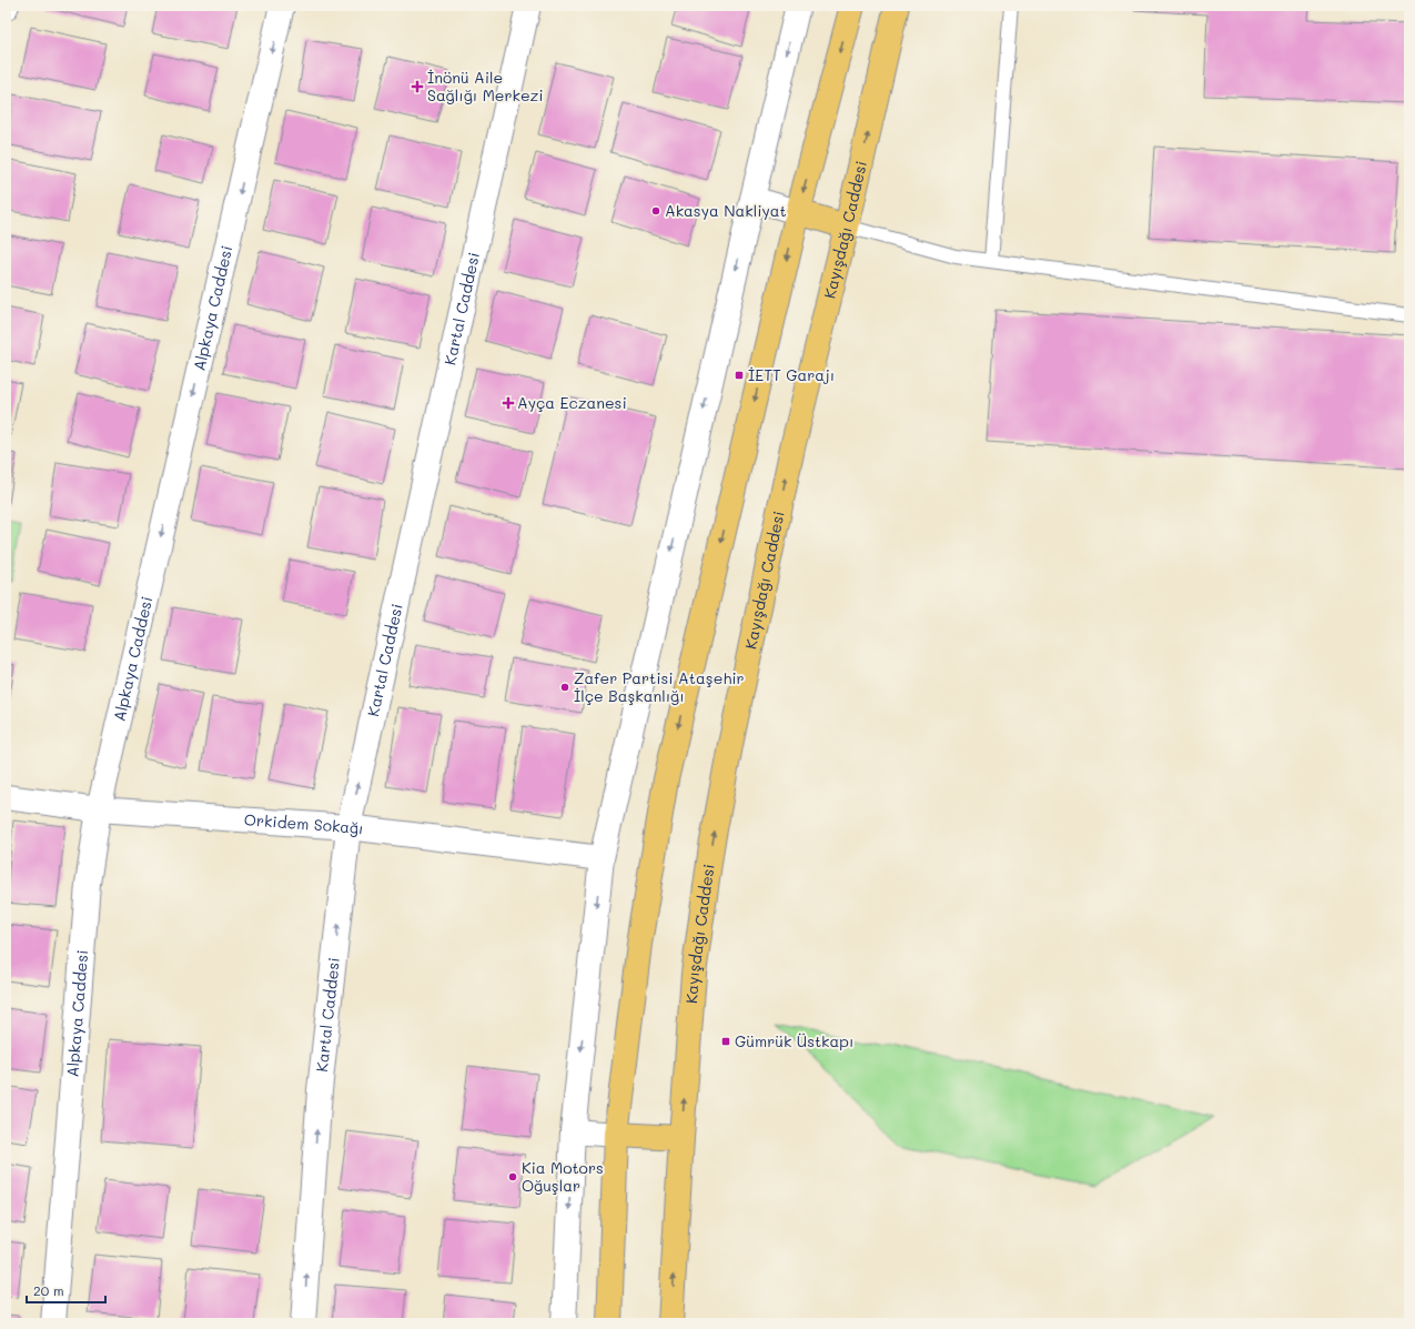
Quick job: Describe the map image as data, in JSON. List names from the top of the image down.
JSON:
{
  "streets": {
    "main road": ["Kayışdağı Caddesi"],
    "street": ["Alpkaya Caddesi", "Kartal Caddesi", "Orkidem Sokağı"]
  },
  "crossings": [
    ["Alpkaya Caddesi", "Orkidem Sokağı"],
    ["Kartal Caddesi", "Orkidem Sokağı"]
  ],
  "one_way": ["Alpkaya Caddesi", "Kartal Caddesi"],
  "places": {
    "health": ["İnönü Aile Sağlığı Merkezi", "Ayça Eczanesi"],
    "other": ["Akasya Nakliyat", "Zafer Partisi Ataşehir İlçe Başkanlığı", "Kia Motors Oğuşlar"],
    "transit": ["İETT Garajı", "Gümrük Üstkapı"]
  },
  "scale_bar": "20 m"
}
